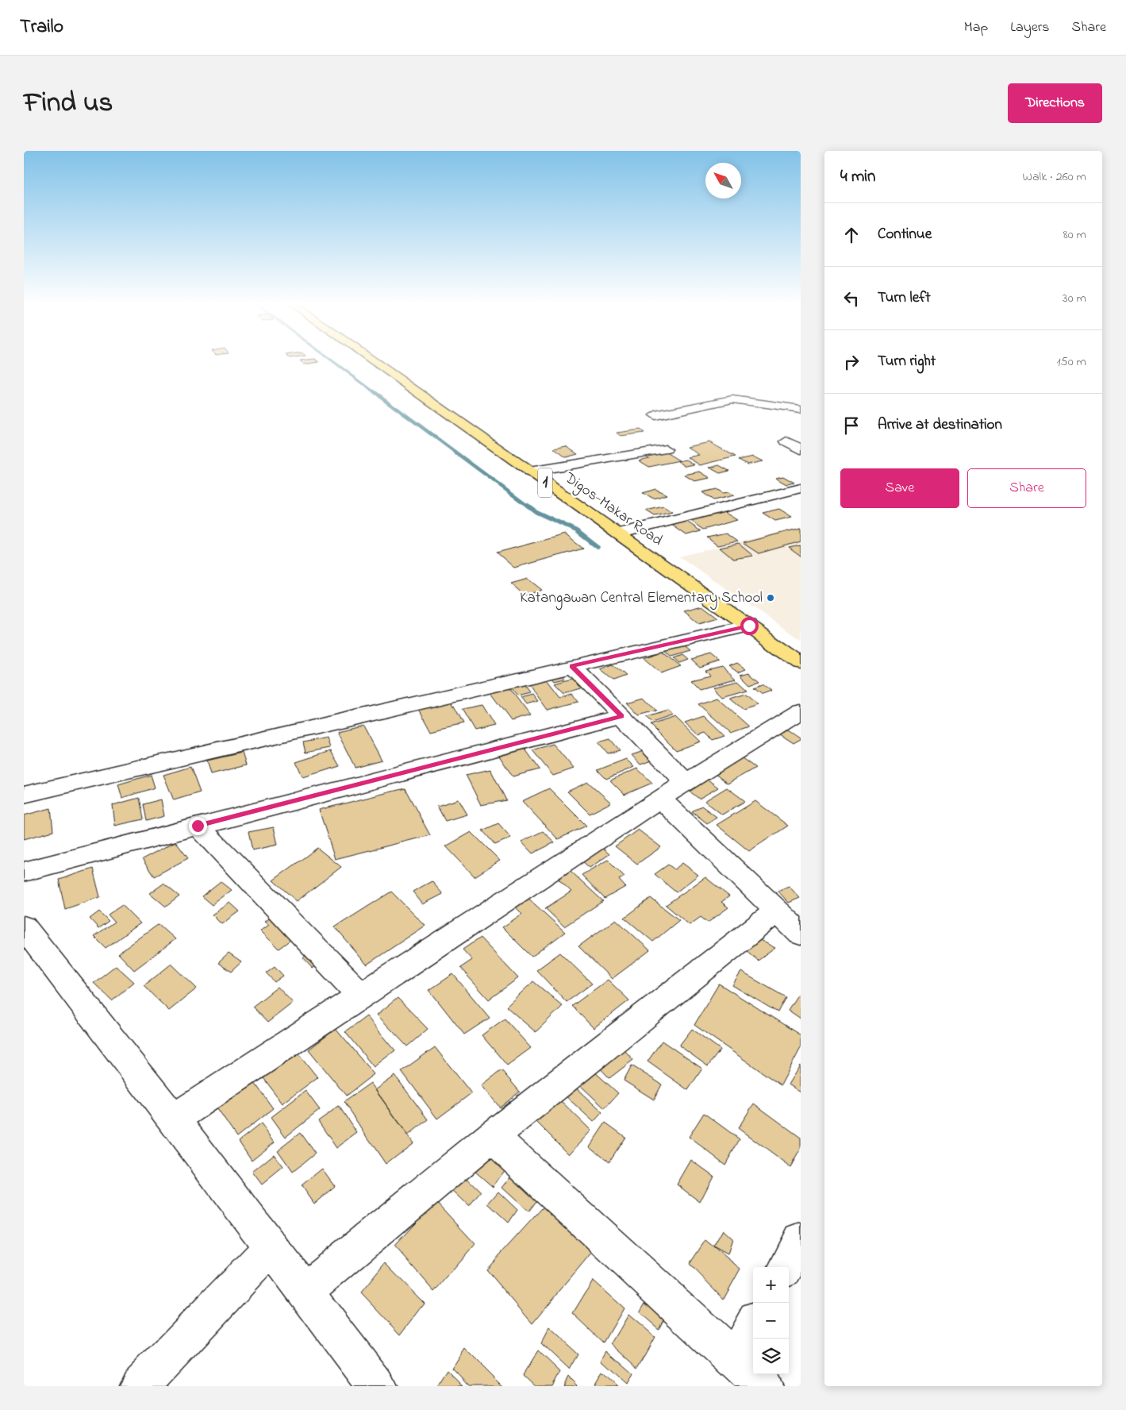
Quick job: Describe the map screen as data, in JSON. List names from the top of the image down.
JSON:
{
  "streets": {
    "highway": ["1", "Digos-Makar Road"]
  },
  "places": ["Katangawan Central Elementary School"],
  "north": "top left",
  "page": {
    "header": "Trailo",
    "nav": ["Map", "Layers", "Share"],
    "title": "Find us",
    "buttons": [
      "Directions",
      ["Save", "Share"]
    ],
    "heading": ["4 min", "Walk · 260 m"],
    "list": [
      ["Continue", "80 m"],
      ["Turn left", "30 m"],
      ["Turn right", "150 m"],
      "Arrive at destination"
    ],
    "map_buttons": ["+", "−"]
  }
}
